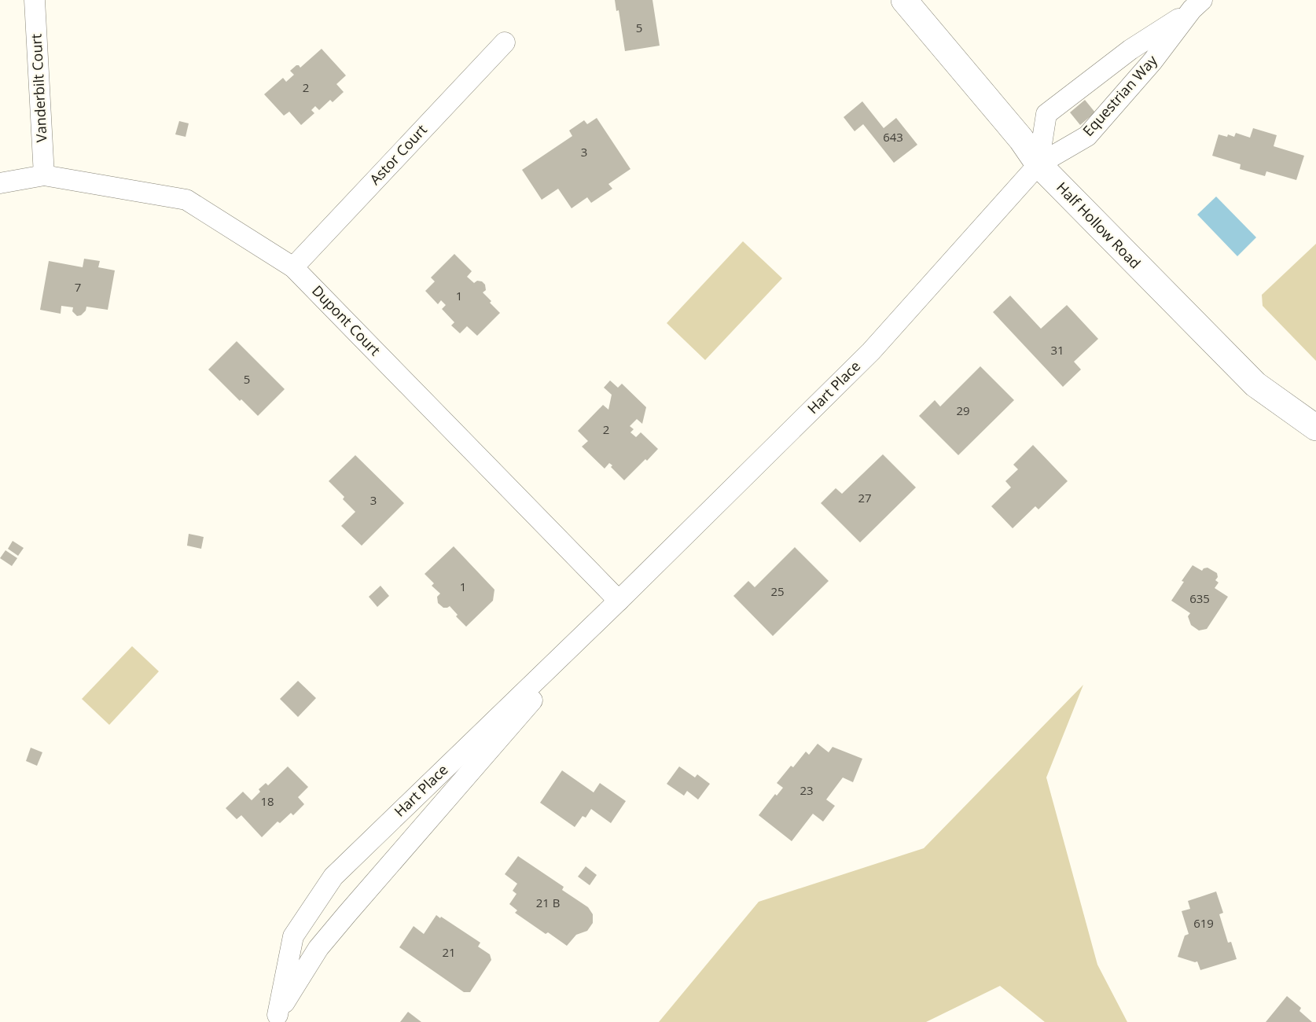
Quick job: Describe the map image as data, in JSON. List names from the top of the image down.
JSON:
{
  "streets": {
    "street": [
      "Vanderbilt Court",
      "Equestrian Way",
      "Astor Court",
      "Half Hollow Road",
      "Dupont Court",
      "Hart Place"
    ]
  },
  "crossings": [
    ["Vanderbilt Court", "Dupont Court"],
    ["Equestrian Way", "Half Hollow Road"],
    ["Equestrian Way", "Hart Place"],
    ["Astor Court", "Dupont Court"],
    ["Half Hollow Road", "Hart Place"],
    ["Dupont Court", "Hart Place"]
  ],
  "house_numbers": [
    "5",
    "2",
    "643",
    "3",
    "7",
    "1",
    "31",
    "5",
    "29",
    "2",
    "27",
    "3",
    "1",
    "25",
    "635",
    "23",
    "18",
    "21 B",
    "619",
    "21"
  ]
}
